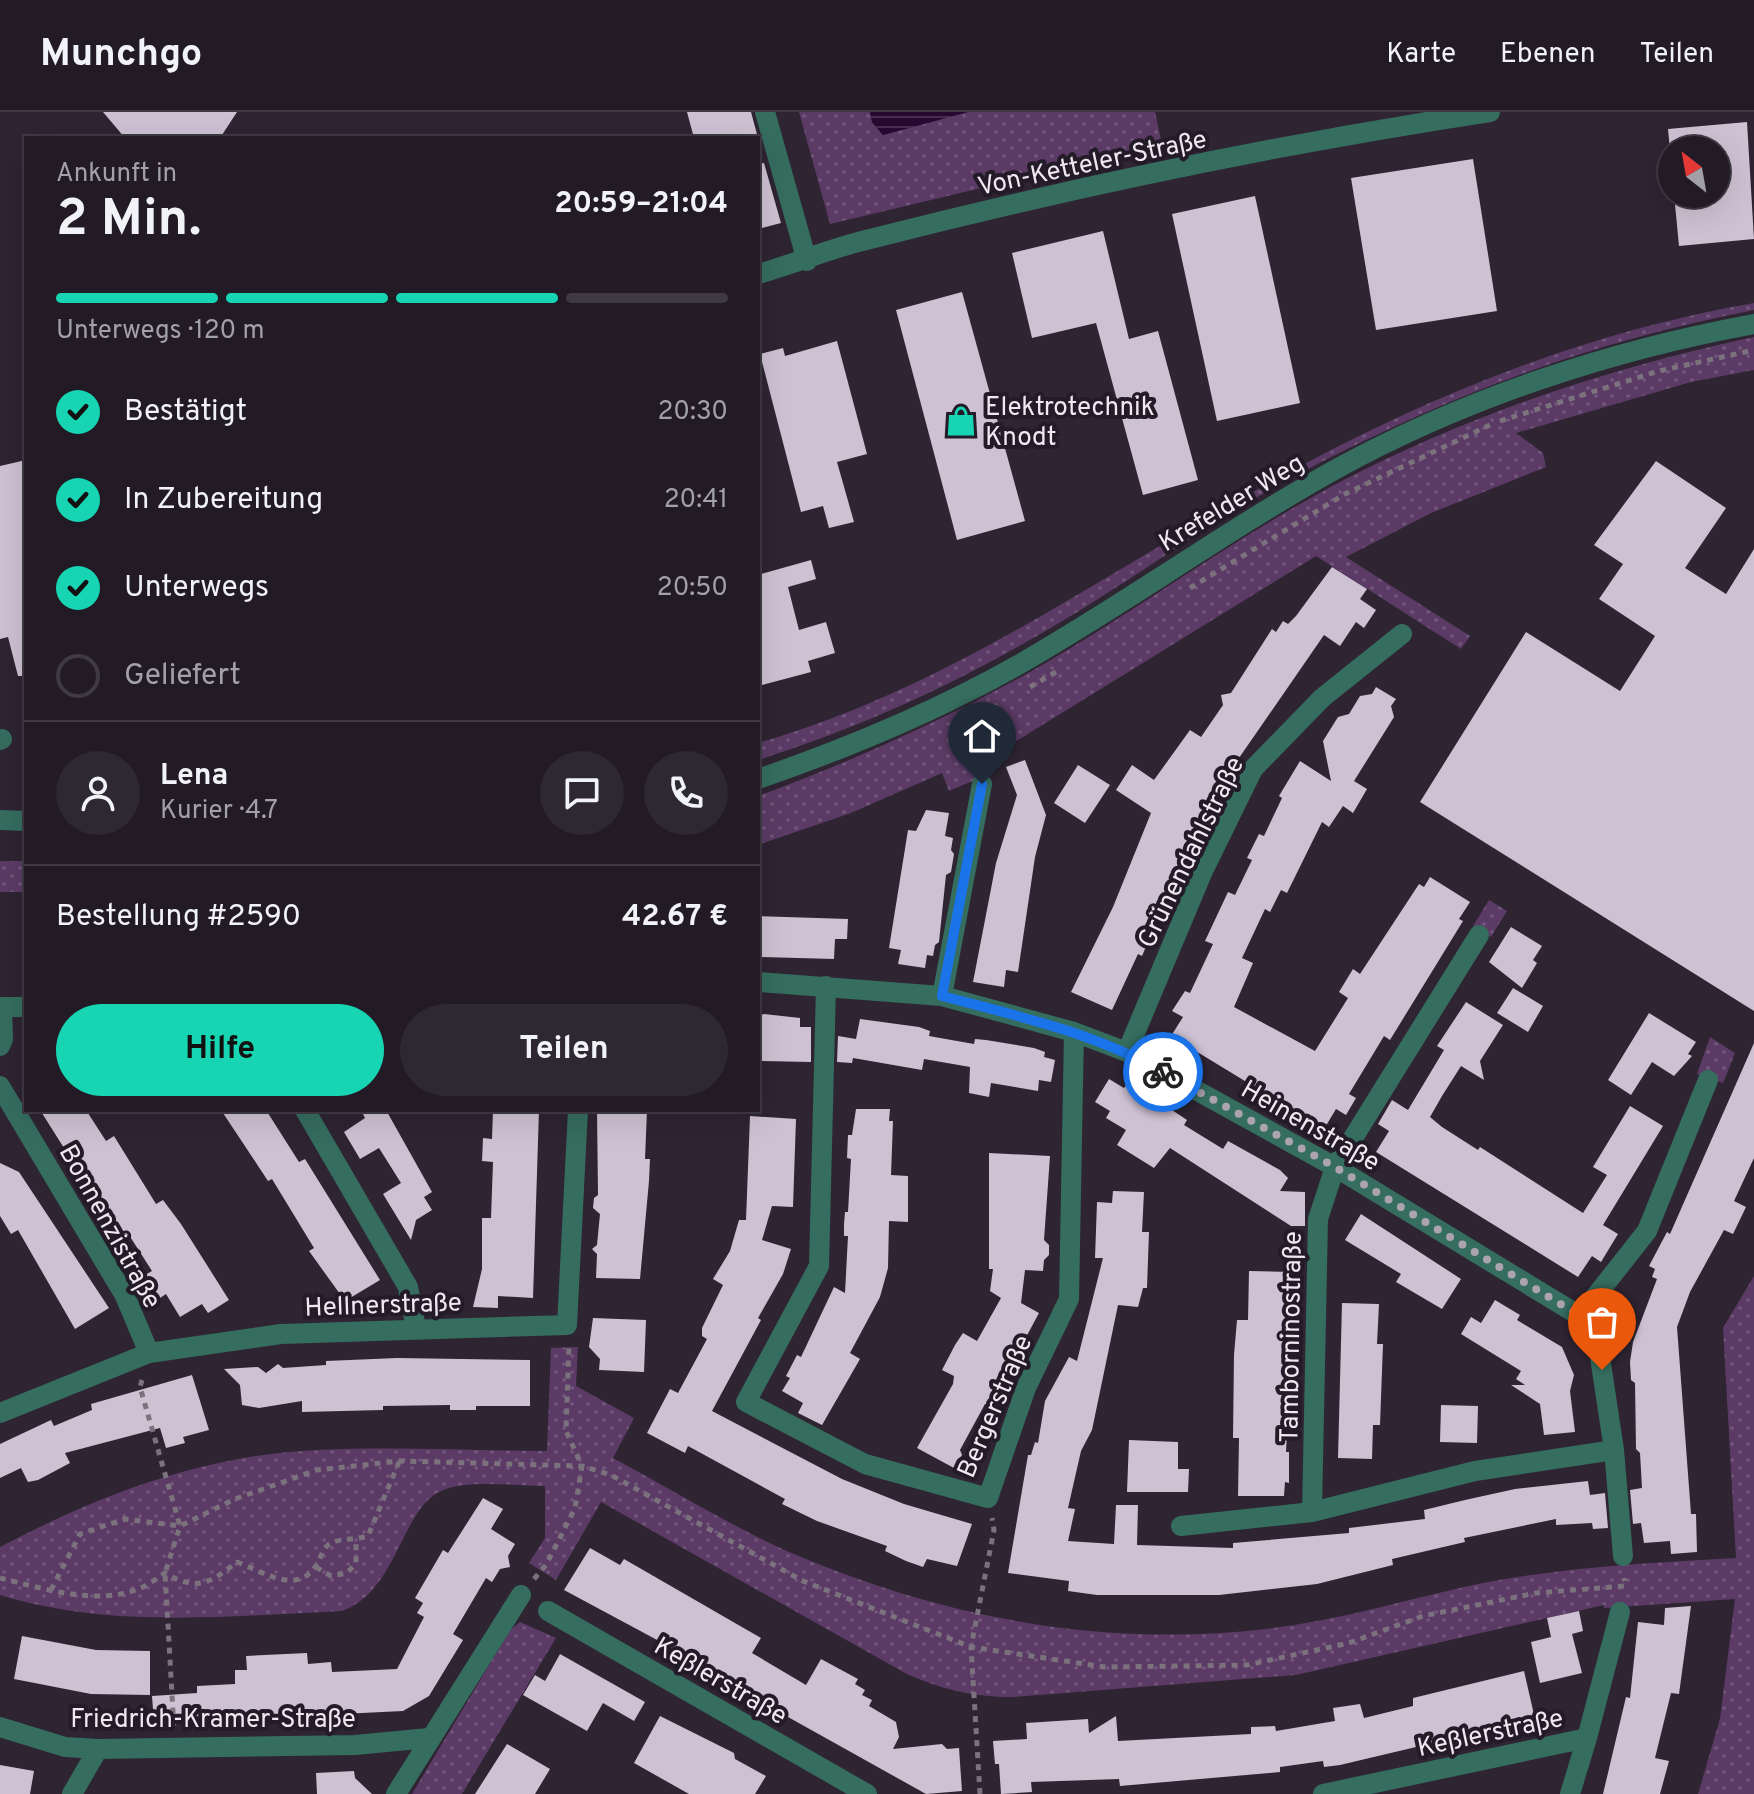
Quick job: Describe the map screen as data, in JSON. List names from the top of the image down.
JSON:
{
  "streets": {
    "street": [
      "Von-Ketteler-Straße",
      "Krefelder Weg",
      "Grünendahlstraße",
      "Heinenstraße",
      "Bonnenzistraße",
      "Hellnerstraße",
      "Tamborninostraße",
      "Bergerstraße",
      "Keßlerstraße",
      "Friedrich-Kramer-Straße"
    ]
  },
  "crossings": [
    ["Grünendahlstraße", "Heinenstraße"],
    ["Heinenstraße", "Tamborninostraße"],
    ["Heinenstraße", "Bergerstraße"],
    ["Bonnenzistraße", "Hellnerstraße"]
  ],
  "places": {
    "shop": ["Elektrotechnik Knodt"]
  },
  "north": "top left",
  "page": {
    "header": "Munchgo",
    "nav": ["Karte", "Ebenen", "Teilen"],
    "heading": ["2 Min.", "Ankunft in", "20:59–21:04"],
    "panel": [
      "Lena",
      "Kurier · 4.7",
      "Bestellung #2590",
      "42.67 €"
    ],
    "bar": "Unterwegs · 120 m",
    "list": [
      ["Bestätigt", "20:30"],
      ["In Zubereitung", "20:41"],
      ["Unterwegs", "20:50"],
      "Geliefert"
    ],
    "buttons": ["Hilfe", "Teilen"]
  }
}
